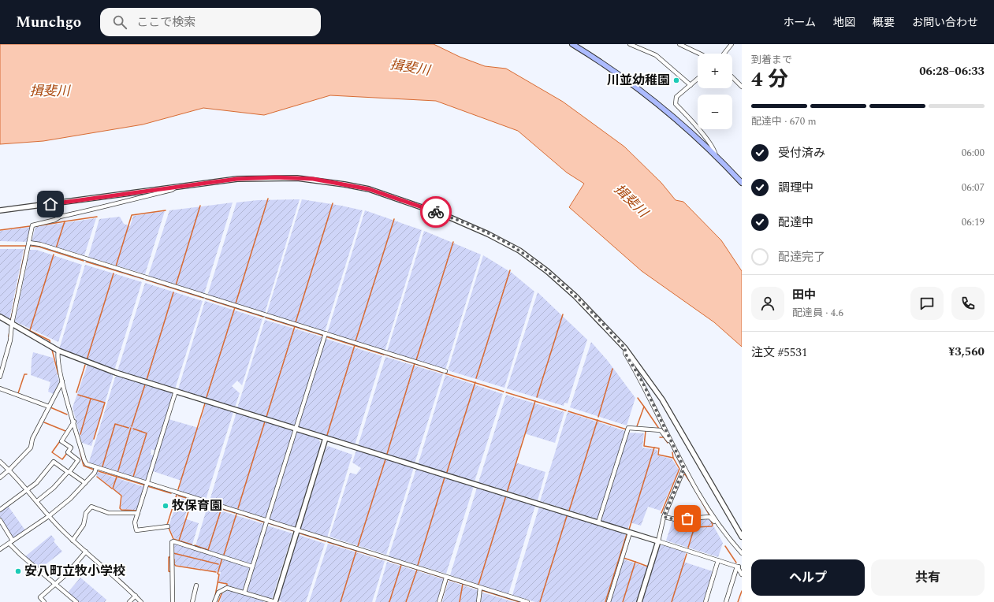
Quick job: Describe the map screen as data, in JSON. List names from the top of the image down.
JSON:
{
  "water": ["揖斐川"],
  "places": ["川並幼稚園", "牧保育園", "安八町立牧小学校"],
  "page": {
    "header": "Munchgo",
    "search": "ここで検索",
    "nav": [
      "ホーム",
      "地図",
      "概要",
      "お問い合わせ"
    ],
    "heading": ["4 分", "到着まで", "06:28–06:33"],
    "panel": [
      "田中",
      "配達員 · 4.6",
      "注文 #5531",
      "¥3,560"
    ],
    "map_buttons": ["+", "−"],
    "bar": "配達中 · 670 m",
    "list": [
      ["受付済み", "06:00"],
      ["調理中", "06:07"],
      ["配達中", "06:19"],
      "配達完了"
    ],
    "buttons": ["ヘルプ", "共有"]
  }
}
